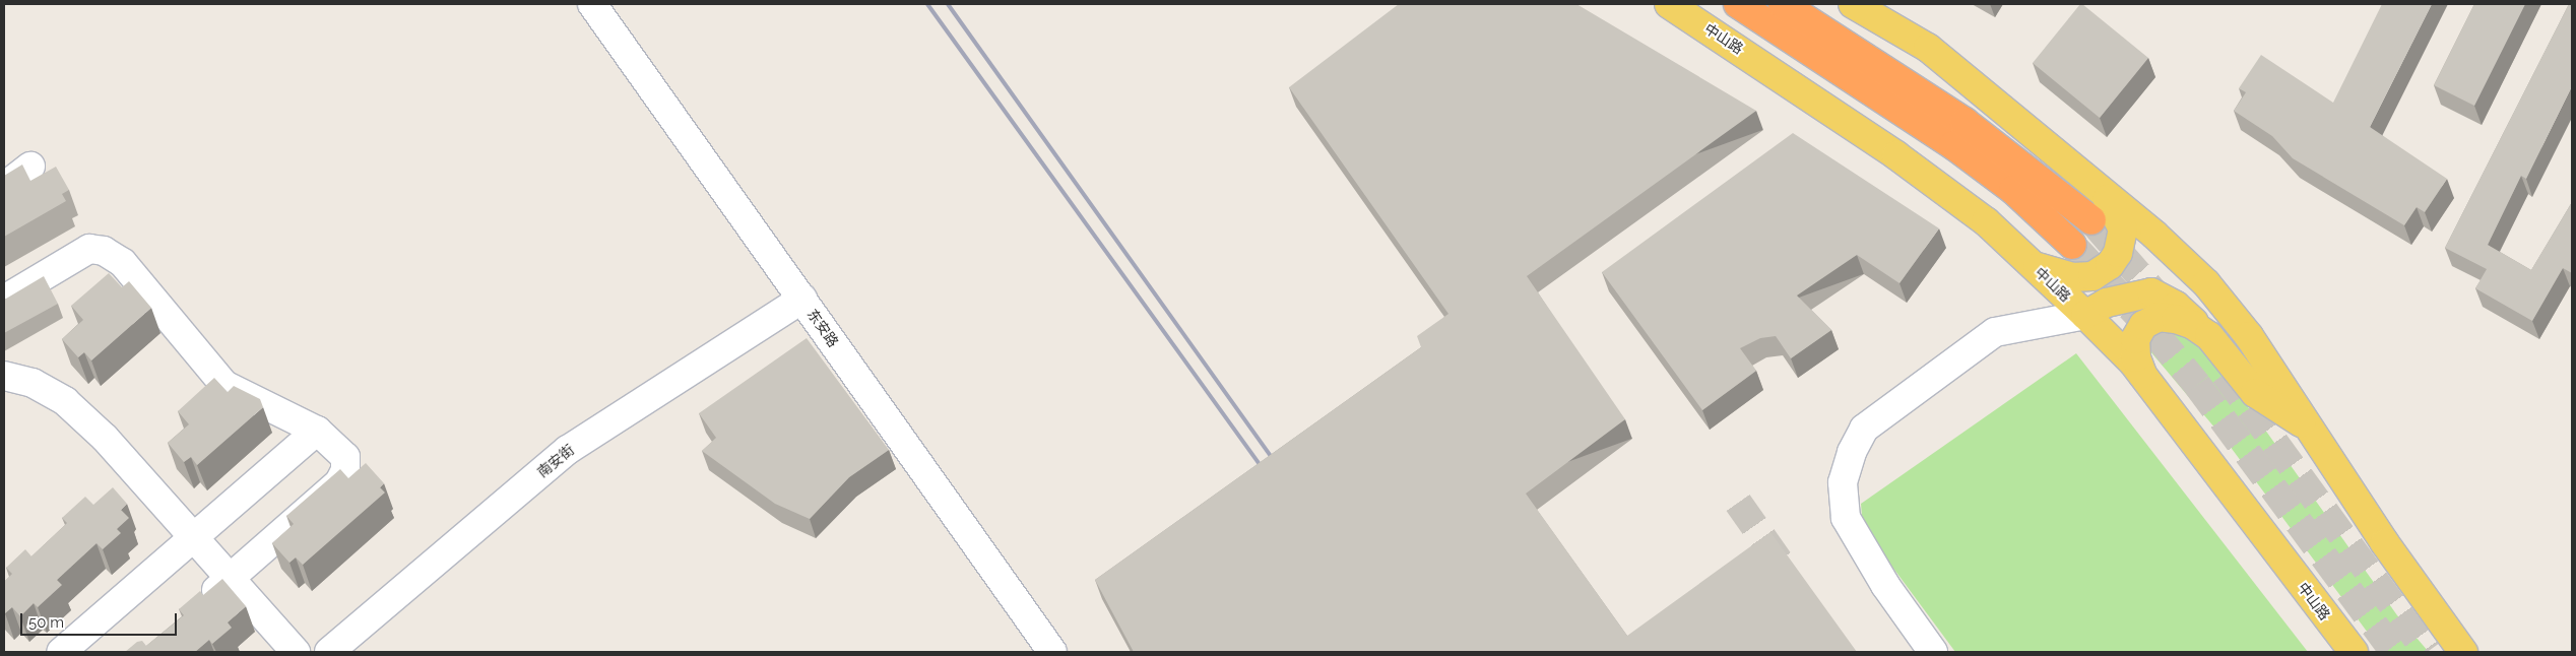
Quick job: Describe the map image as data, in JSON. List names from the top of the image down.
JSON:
{
  "streets": {
    "main road": ["中山路"],
    "street": ["东安路", "南安街"]
  },
  "crossings": [
    ["东安路", "南安街"]
  ],
  "scale_bar": "50 m"
}
